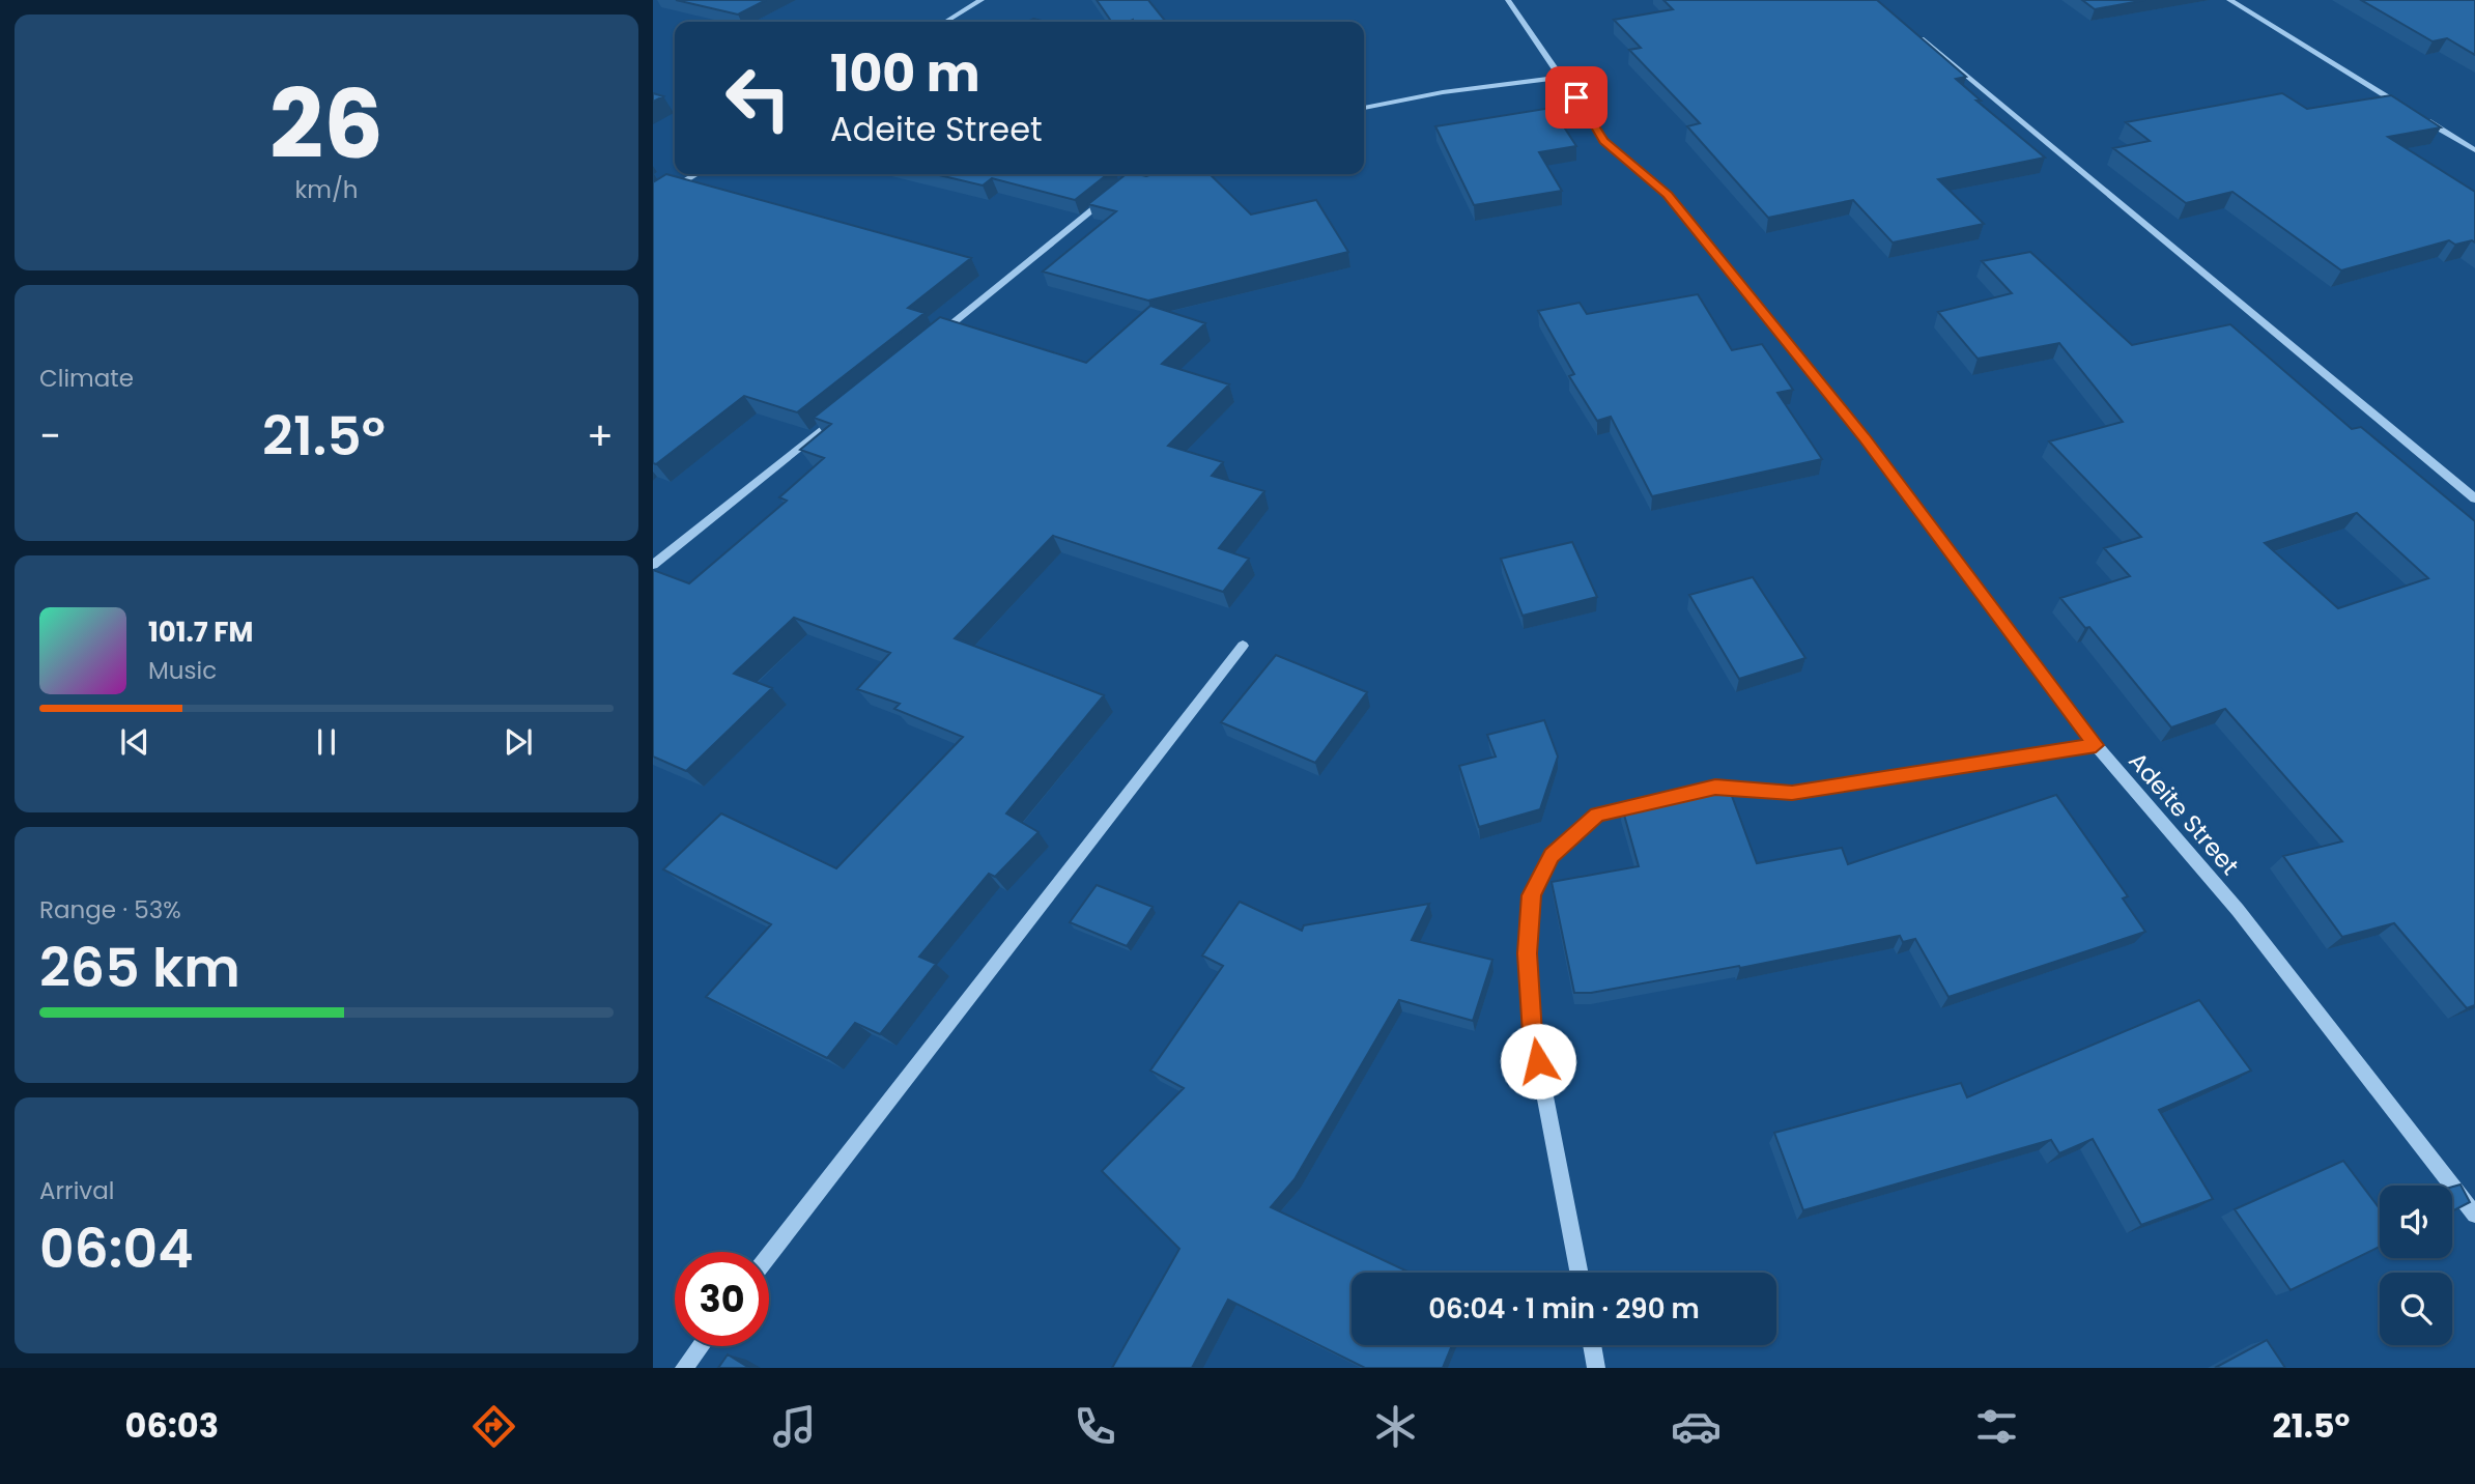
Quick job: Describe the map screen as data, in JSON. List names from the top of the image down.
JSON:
{
  "streets": {
    "street": ["Adeite Street"]
  },
  "page": {
    "tile": [
      ["26", "km/h"],
      "Climate",
      ["Range · 53%", "265 km"],
      ["Arrival", "06:04"]
    ],
    "turn": ["100 m", "Adeite Street"],
    "heat": ["−", "21.5°", "+"],
    "song": ["101.7 FM", "Music"],
    "limit": "30",
    "trip": "06:04 · 1 min · 290 m",
    "tabs": ["06:03", "21.5°"]
  }
}
